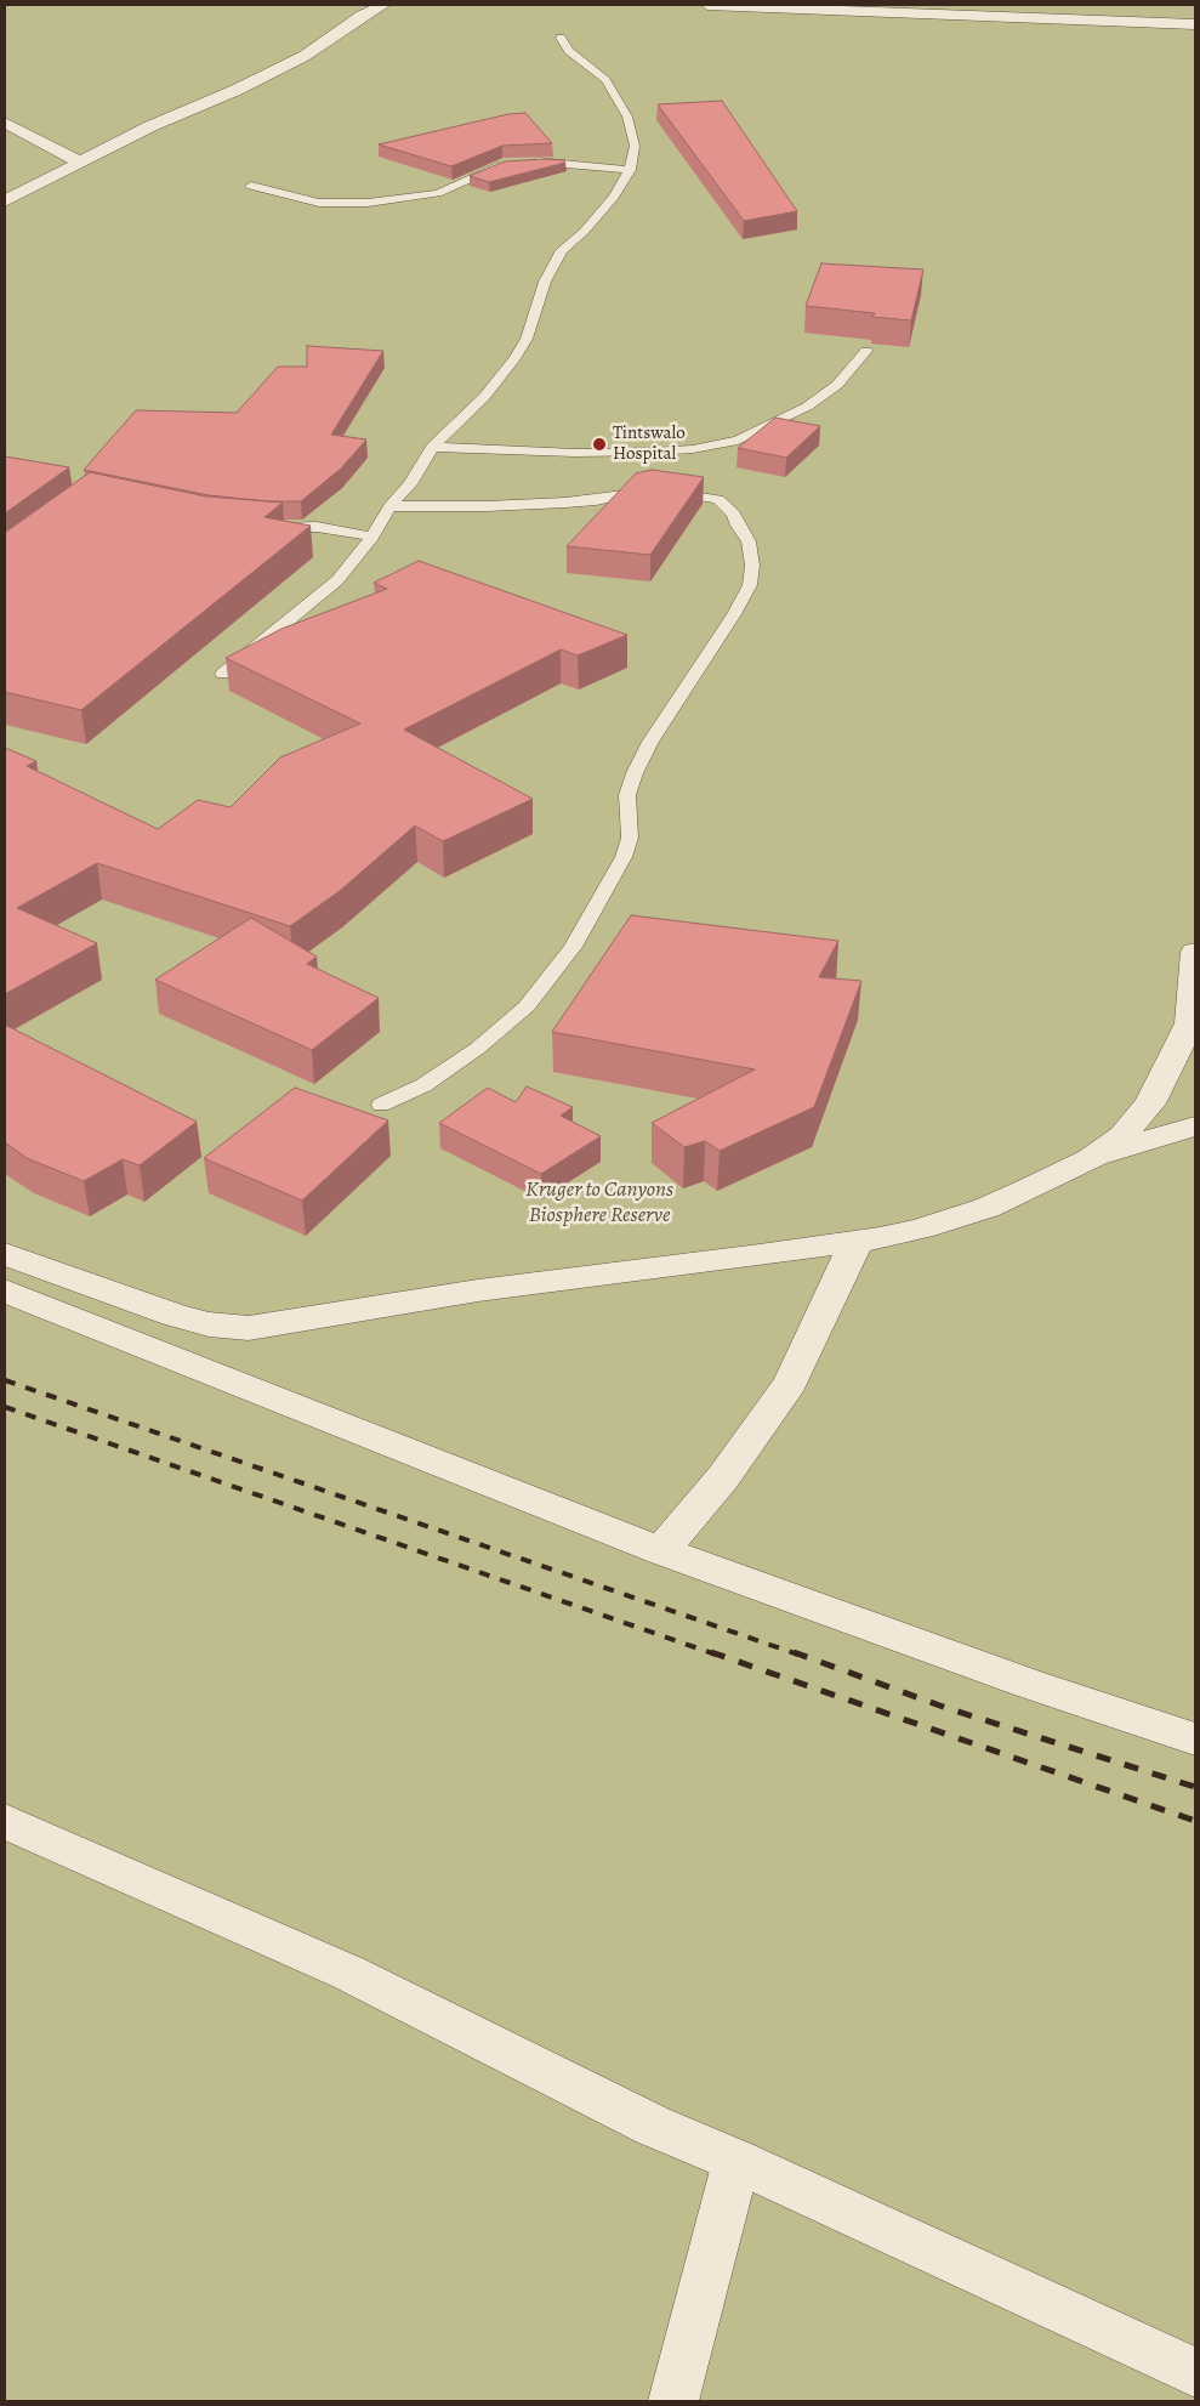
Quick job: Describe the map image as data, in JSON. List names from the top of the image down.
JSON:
{
  "parks": ["Kruger to Canyons Biosphere Reserve"],
  "places": ["Tintswalo Hospital"]
}
